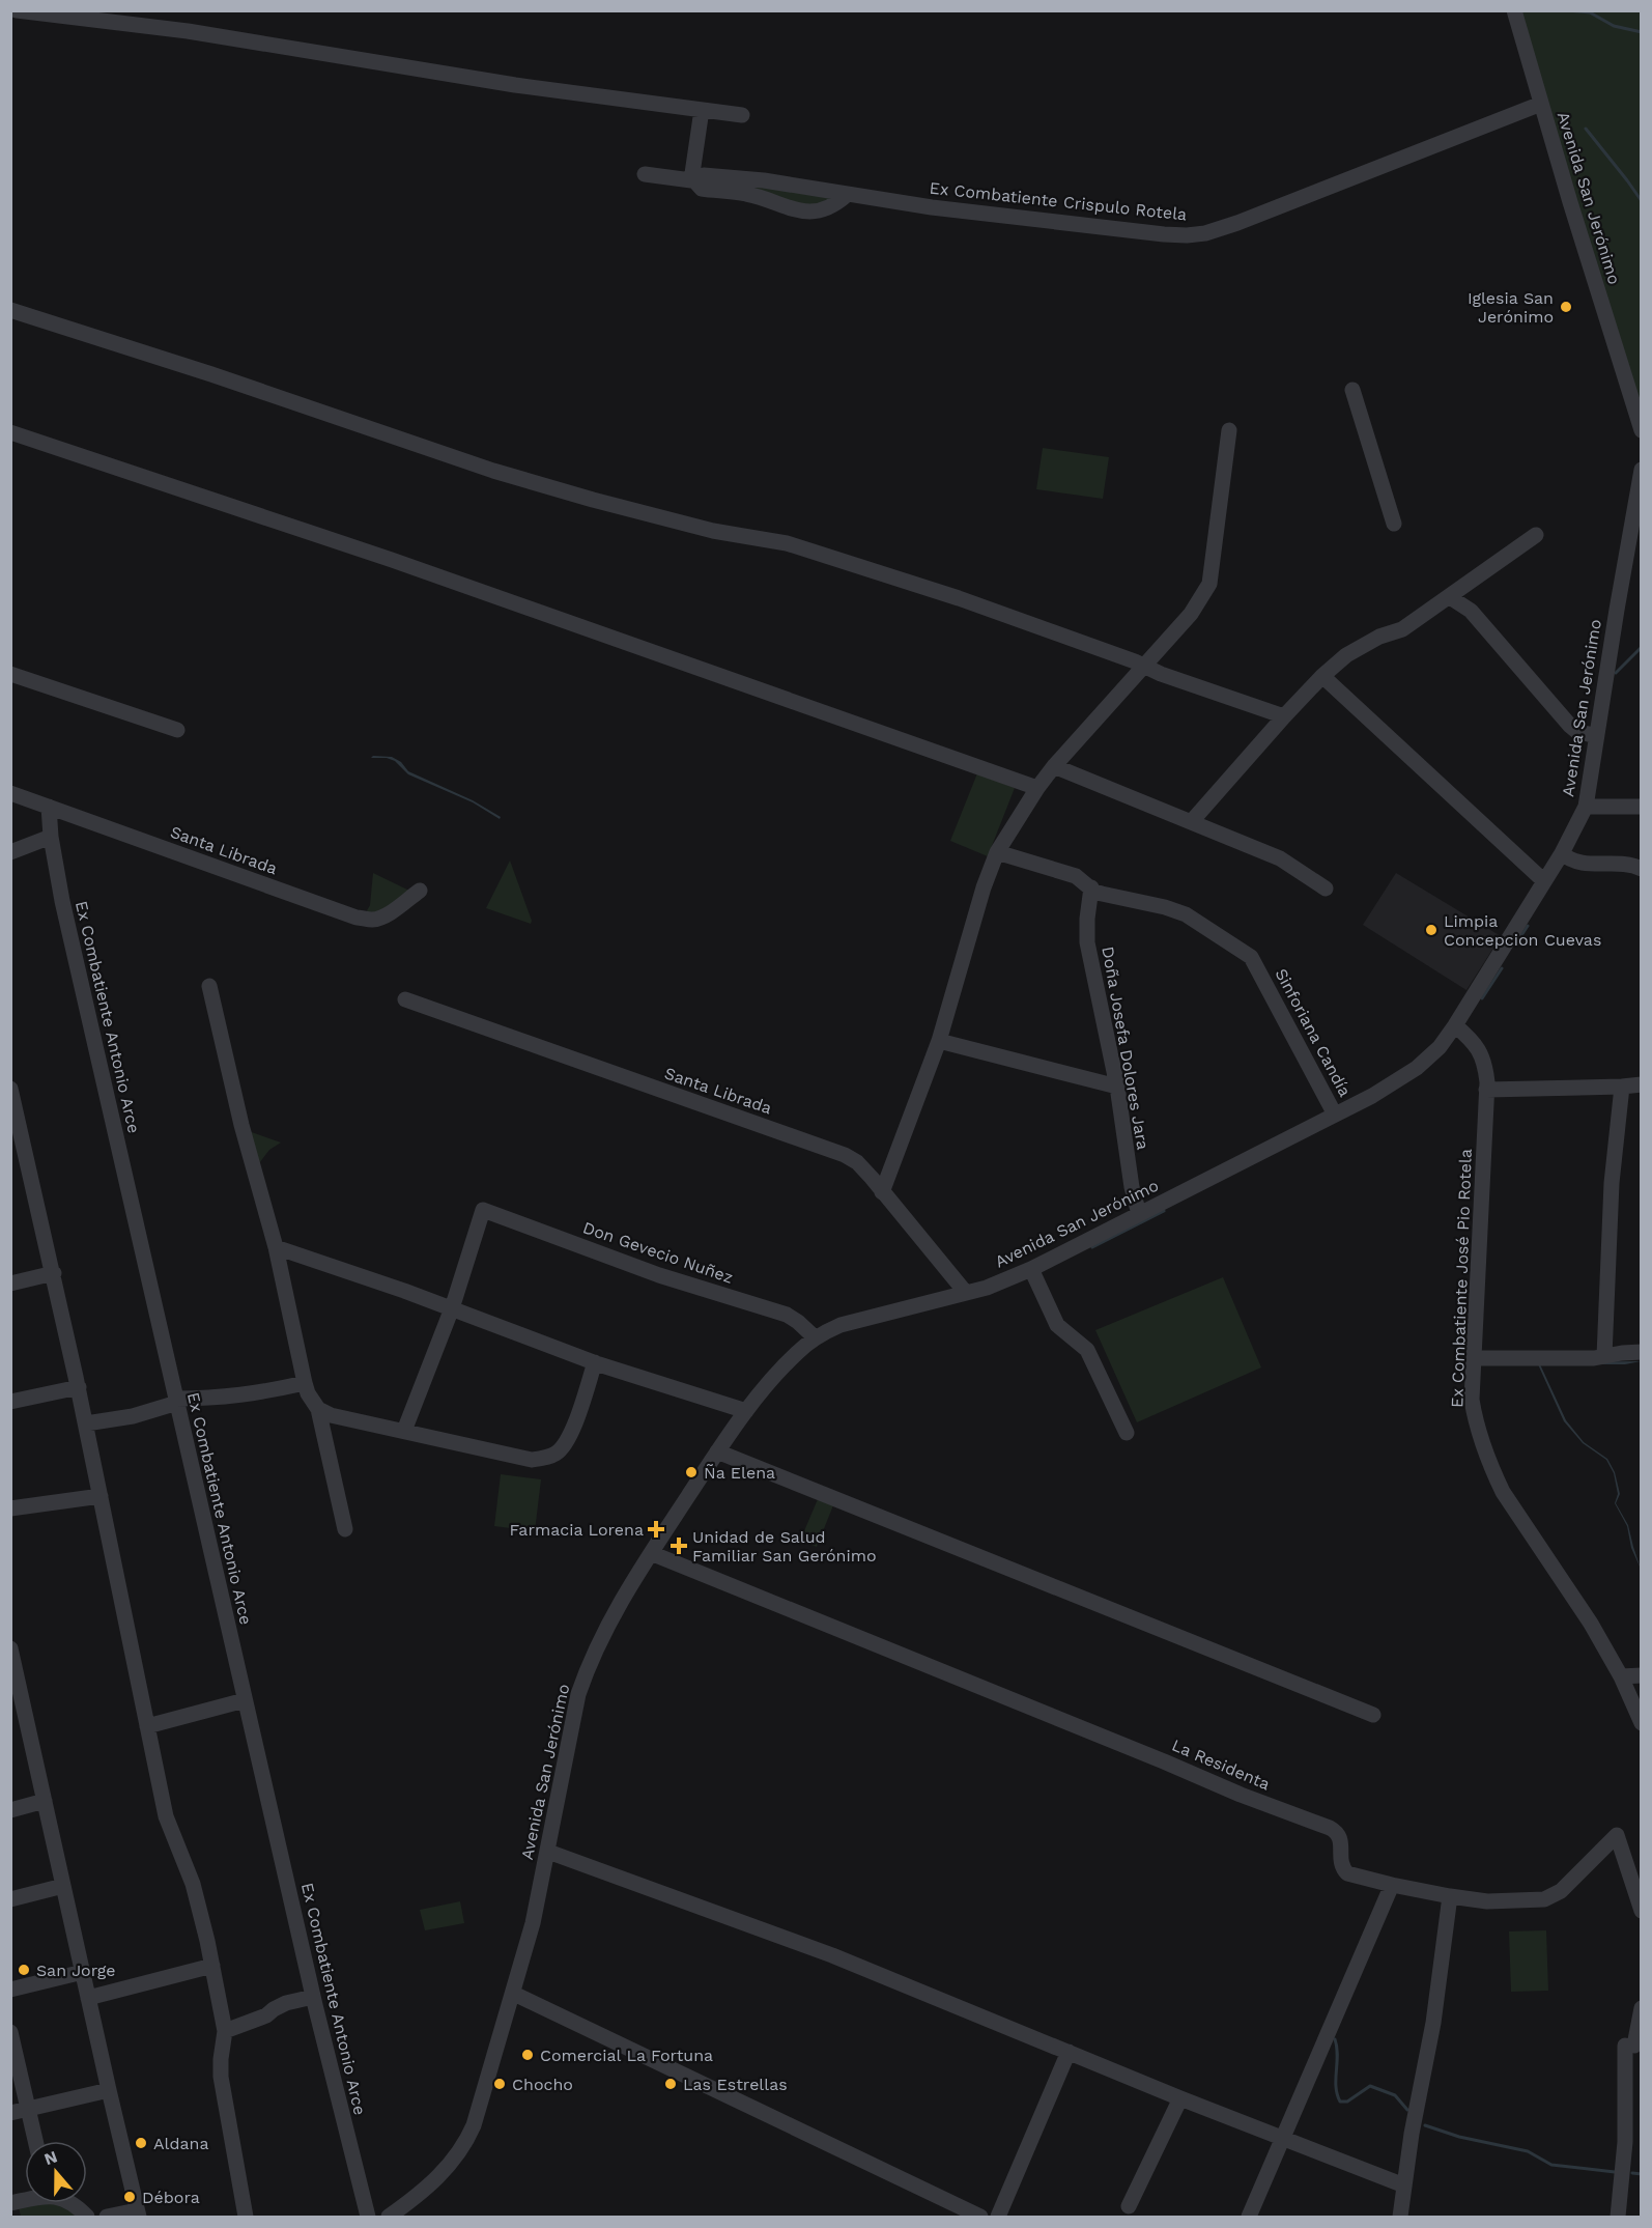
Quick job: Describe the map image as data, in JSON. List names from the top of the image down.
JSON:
{
  "streets": {
    "street": [
      "Avenida San Jerónimo",
      "Ex Combatiente Crispulo Rotela",
      "Santa Librada",
      "Ex Combatiente Antonio Arce",
      "Sinforiana Candía",
      "Doña Josefa Dolores Jara",
      "Don Gevecio Nuñez",
      "Ex Combatiente José Pio Rotela",
      "La Residenta"
    ]
  },
  "crossings": [
    ["Avenida San Jerónimo", "Ex Combatiente Crispulo Rotela"],
    ["Avenida San Jerónimo", "Santa Librada"],
    ["Avenida San Jerónimo", "Sinforiana Candía"],
    ["Avenida San Jerónimo", "Doña Josefa Dolores Jara"],
    ["Avenida San Jerónimo", "Don Gevecio Nuñez"],
    ["Avenida San Jerónimo", "Ex Combatiente José Pio Rotela"],
    ["Avenida San Jerónimo", "La Residenta"],
    ["Santa Librada", "Ex Combatiente Antonio Arce"],
    ["Sinforiana Candía", "Doña Josefa Dolores Jara"]
  ],
  "places": {
    "other": [
      "Iglesia San Jerónimo",
      "Limpia Concepcion Cuevas",
      "Ña Elena",
      "San Jorge",
      "Comercial La Fortuna",
      "Chocho",
      "Las Estrellas",
      "Aldana",
      "Débora"
    ],
    "health": ["Farmacia Lorena", "Unidad de Salud Familiar San Gerónimo"]
  },
  "north": "top"
}
